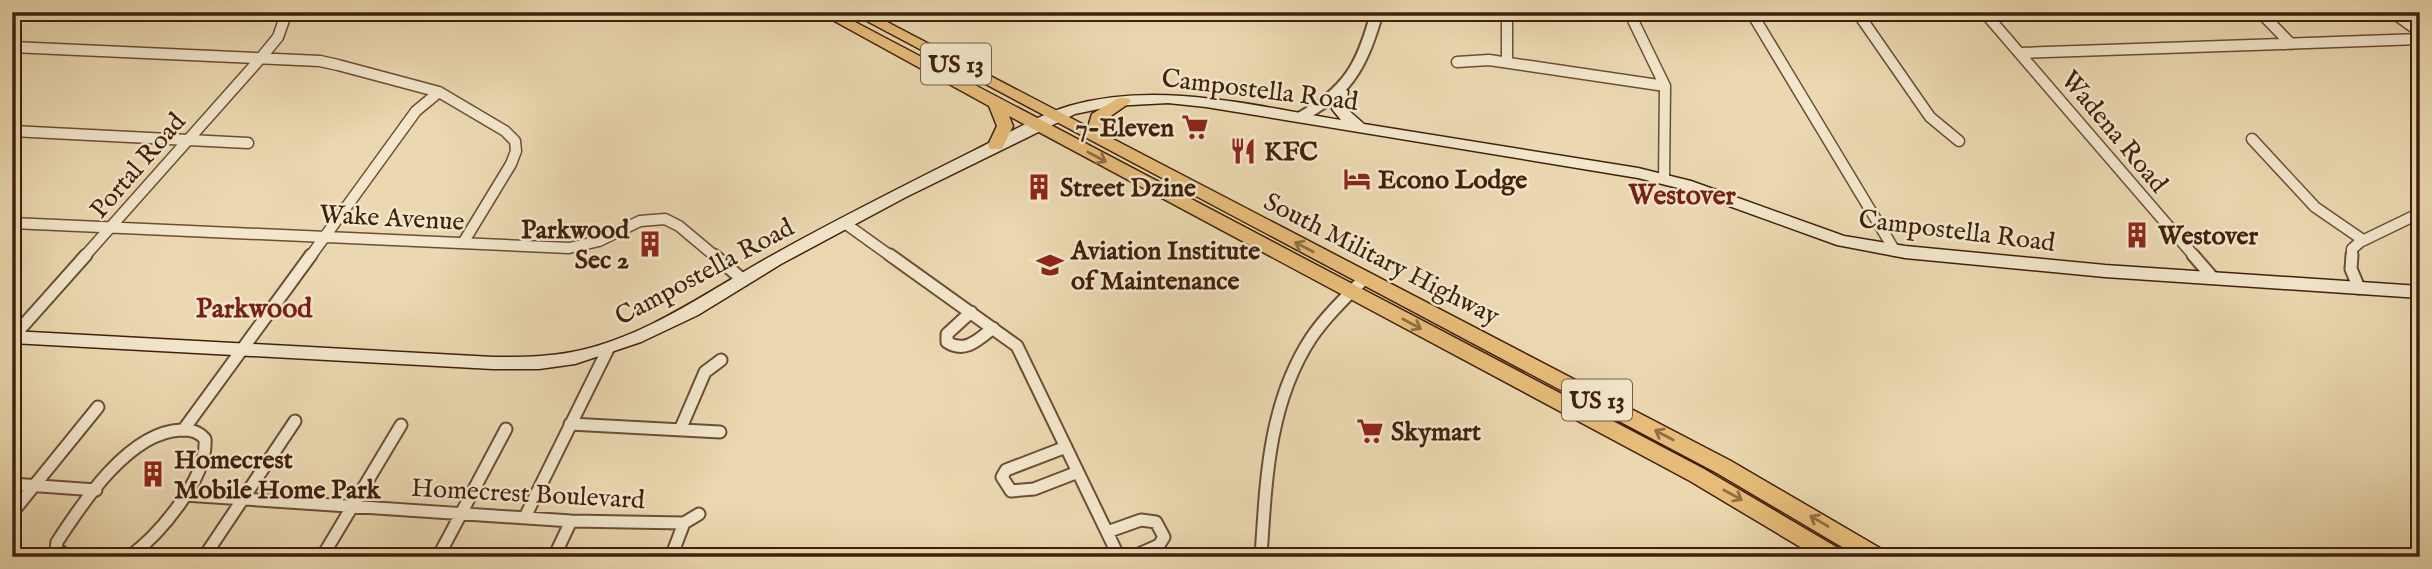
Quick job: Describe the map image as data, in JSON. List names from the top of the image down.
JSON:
{
  "streets": {
    "main road": ["US 13", "Campostella Road", "South Military Highway"],
    "street": [
      "Wadena Road",
      "Portal Road",
      "Wake Avenue",
      "Homecrest Boulevard"
    ]
  },
  "crossings": [
    ["Campostella Road", "Wadena Road"],
    ["Campostella Road", "Portal Road"],
    ["Campostella Road", "Wake Avenue"],
    ["Campostella Road", "South Military Highway"],
    ["Portal Road", "Wake Avenue"]
  ],
  "districts": ["Westover", "Parkwood"],
  "places": {
    "supermarket": ["7-Eleven", "Skymart"],
    "restaurant": ["KFC"],
    "hotel": ["Econo Lodge"],
    "building": [
      "Street Dzine",
      "Westover",
      "Parkwood Sec 2",
      "Homecrest Mobile Home Park"
    ],
    "school or university": ["Aviation Institute of Maintenance"]
  }
}
